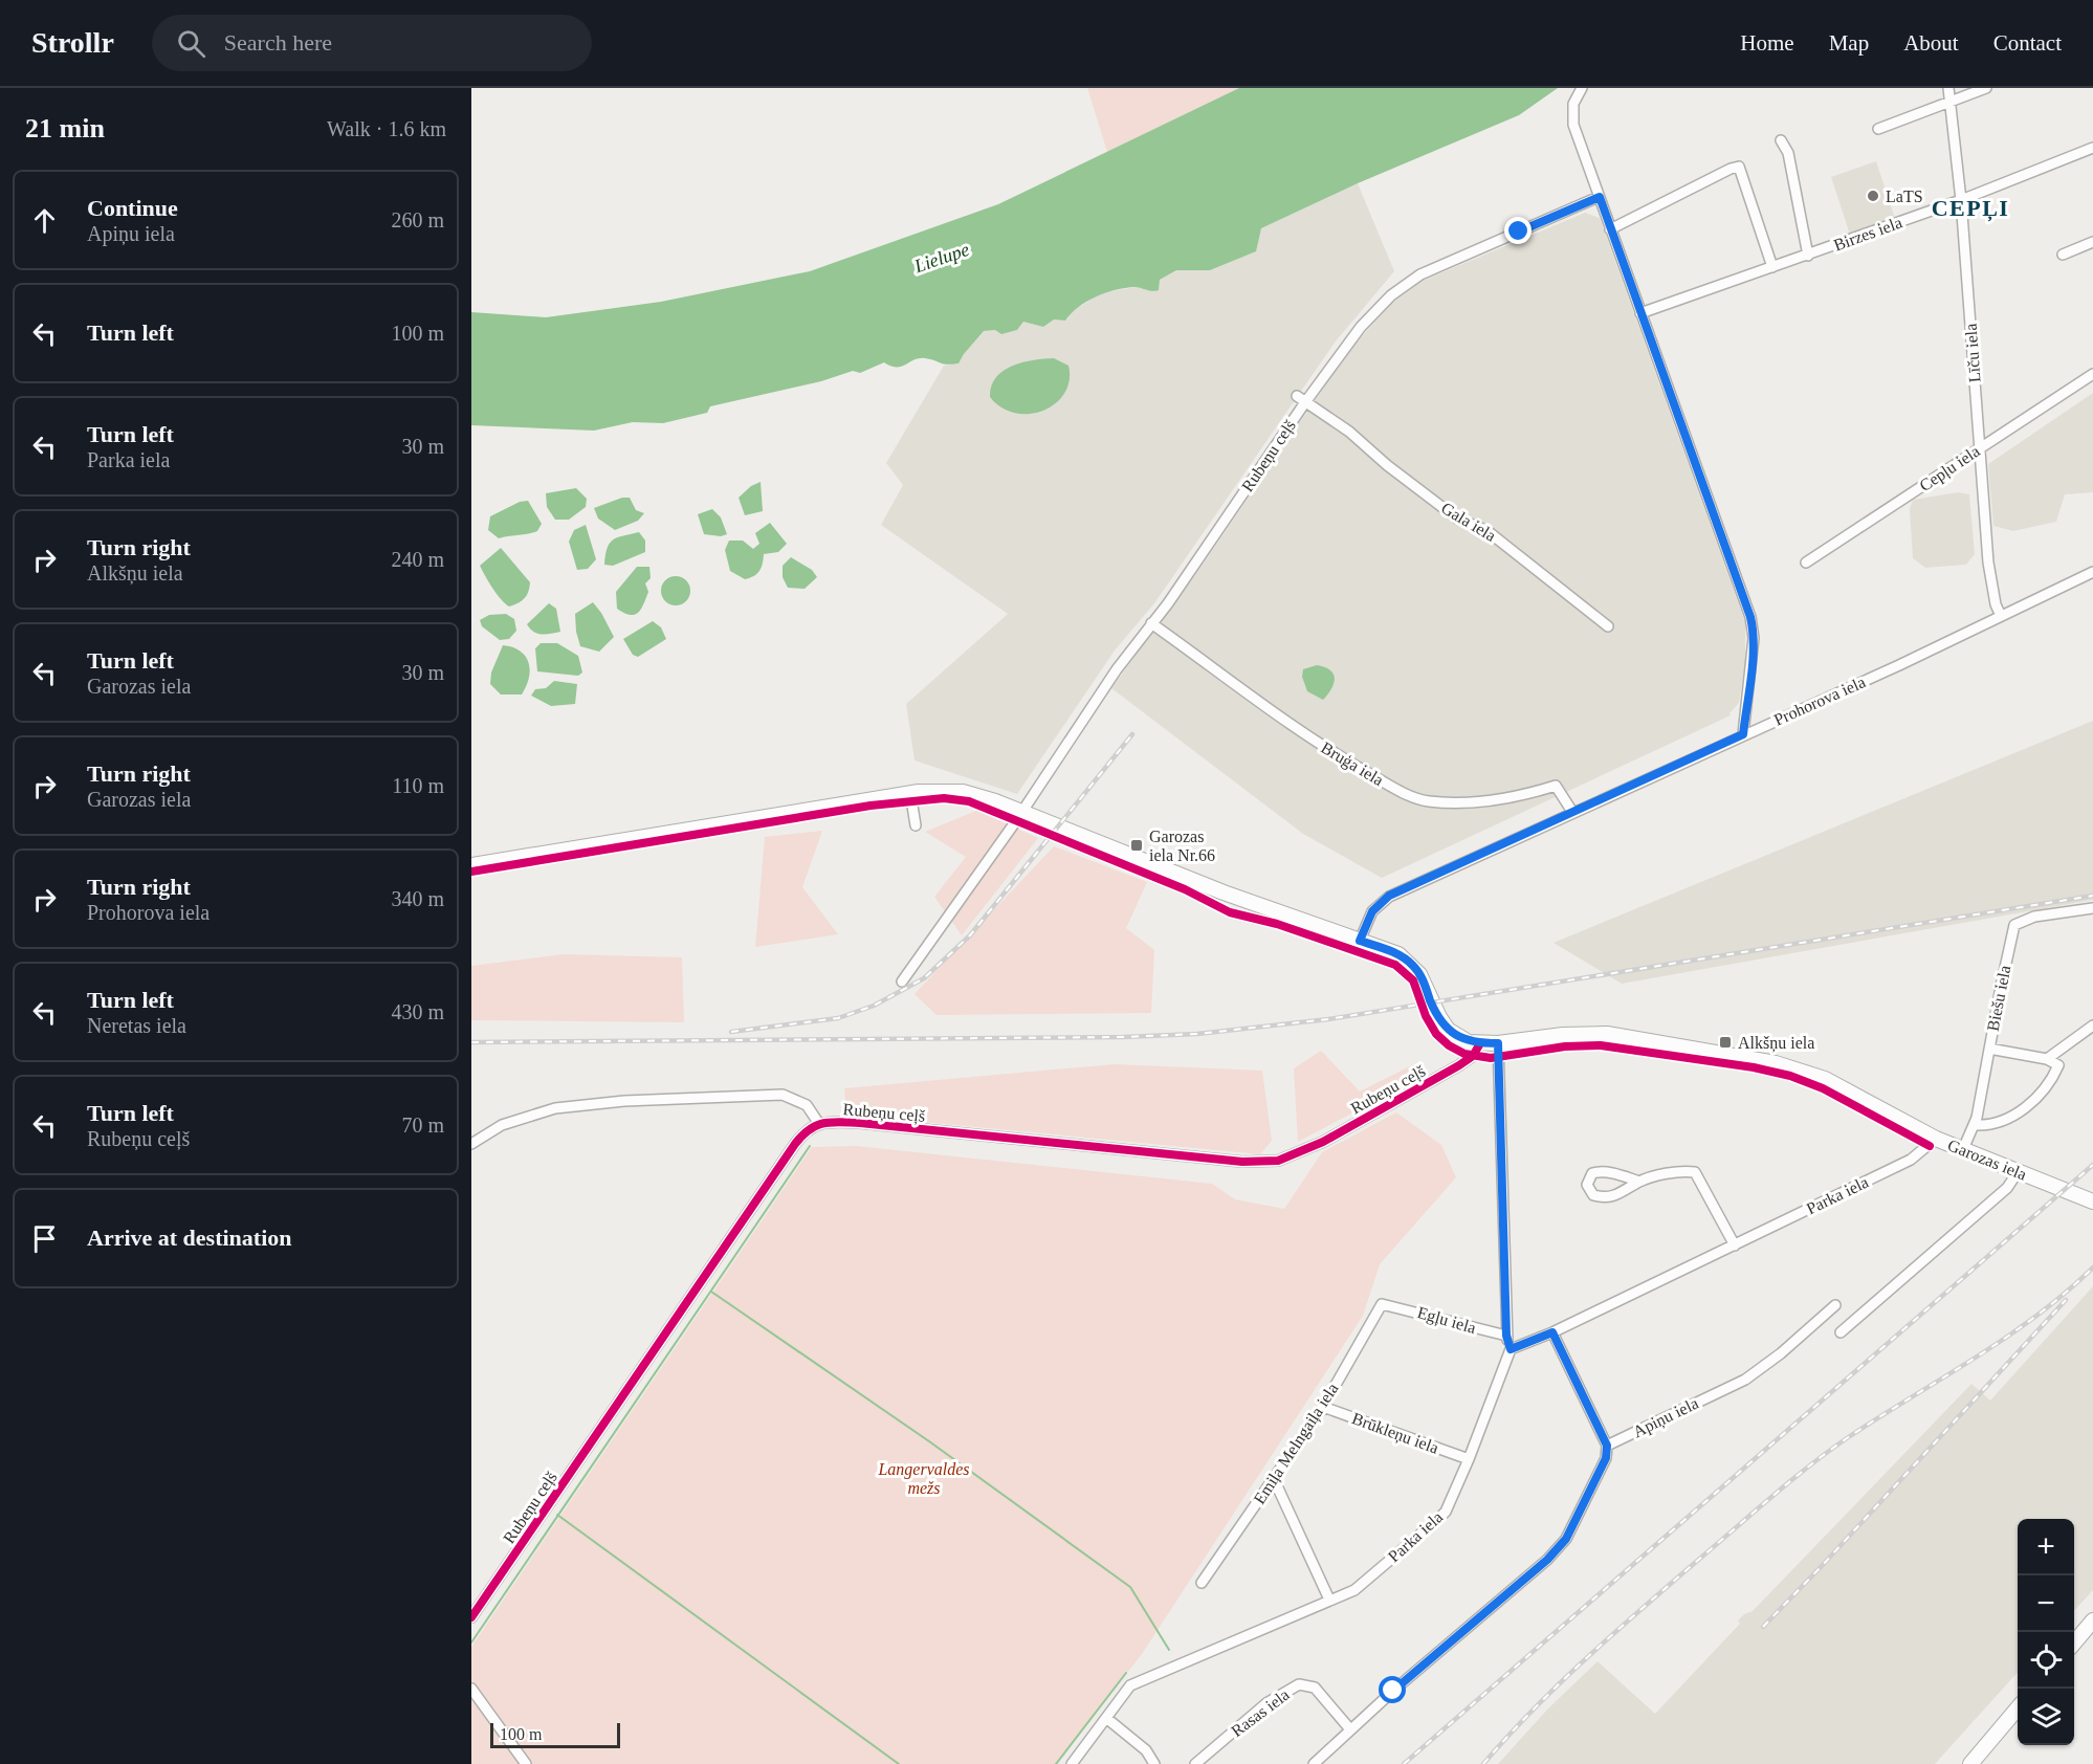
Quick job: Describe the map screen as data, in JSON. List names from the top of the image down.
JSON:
{
  "streets": {
    "main road": ["Garozas iela"],
    "street": [
      "Birzes iela",
      "Līču iela",
      "Rubeņu ceļš",
      "Cepļu iela",
      "Gala iela",
      "Prohorova iela",
      "Bruģa iela",
      "Biešu iela",
      "Parka iela",
      "Egļu iela",
      "Apiņu iela",
      "Brūkleņu iela",
      "Emiļa Melngaiļa iela",
      "Rasas iela"
    ]
  },
  "crossings": [
    ["Birzes iela", "Līču iela"],
    ["Līču iela", "Cepļu iela"],
    ["Līču iela", "Prohorova iela"],
    ["Rubeņu ceļš", "Gala iela"],
    ["Rubeņu ceļš", "Bruģa iela"],
    ["Rubeņu ceļš", "Garozas iela"],
    ["Prohorova iela", "Bruģa iela"],
    ["Prohorova iela", "Garozas iela"],
    ["Biešu iela", "Garozas iela"],
    ["Garozas iela", "Parka iela"],
    ["Parka iela", "Brūkleņu iela"],
    ["Egļu iela", "Emiļa Melngaiļa iela"],
    ["Brūkleņu iela", "Emiļa Melngaiļa iela"]
  ],
  "districts": ["CEPĻI"],
  "water": ["Lielupe"],
  "parks": ["Langervaldes mežs"],
  "places": {
    "other": ["LaTS"],
    "transit": ["Garozas iela Nr.66", "Alkšņu iela"]
  },
  "scale_bar": "100 m",
  "page": {
    "header": "Strollr",
    "search": "Search here",
    "nav": [
      "Home",
      "Map",
      "About",
      "Contact"
    ],
    "heading": ["21 min", "Walk · 1.6 km"],
    "list": [
      ["Continue", "Apiņu iela", "260 m"],
      ["Turn left", "100 m"],
      ["Turn left", "Parka iela", "30 m"],
      ["Turn right", "Alkšņu iela", "240 m"],
      ["Turn left", "Garozas iela", "30 m"],
      ["Turn right", "Garozas iela", "110 m"],
      ["Turn right", "Prohorova iela", "340 m"],
      ["Turn left", "Neretas iela", "430 m"],
      ["Turn left", "Rubeņu ceļš", "70 m"],
      "Arrive at destination"
    ],
    "map_buttons": ["+", "−"],
    "scale": "100 m"
  }
}
